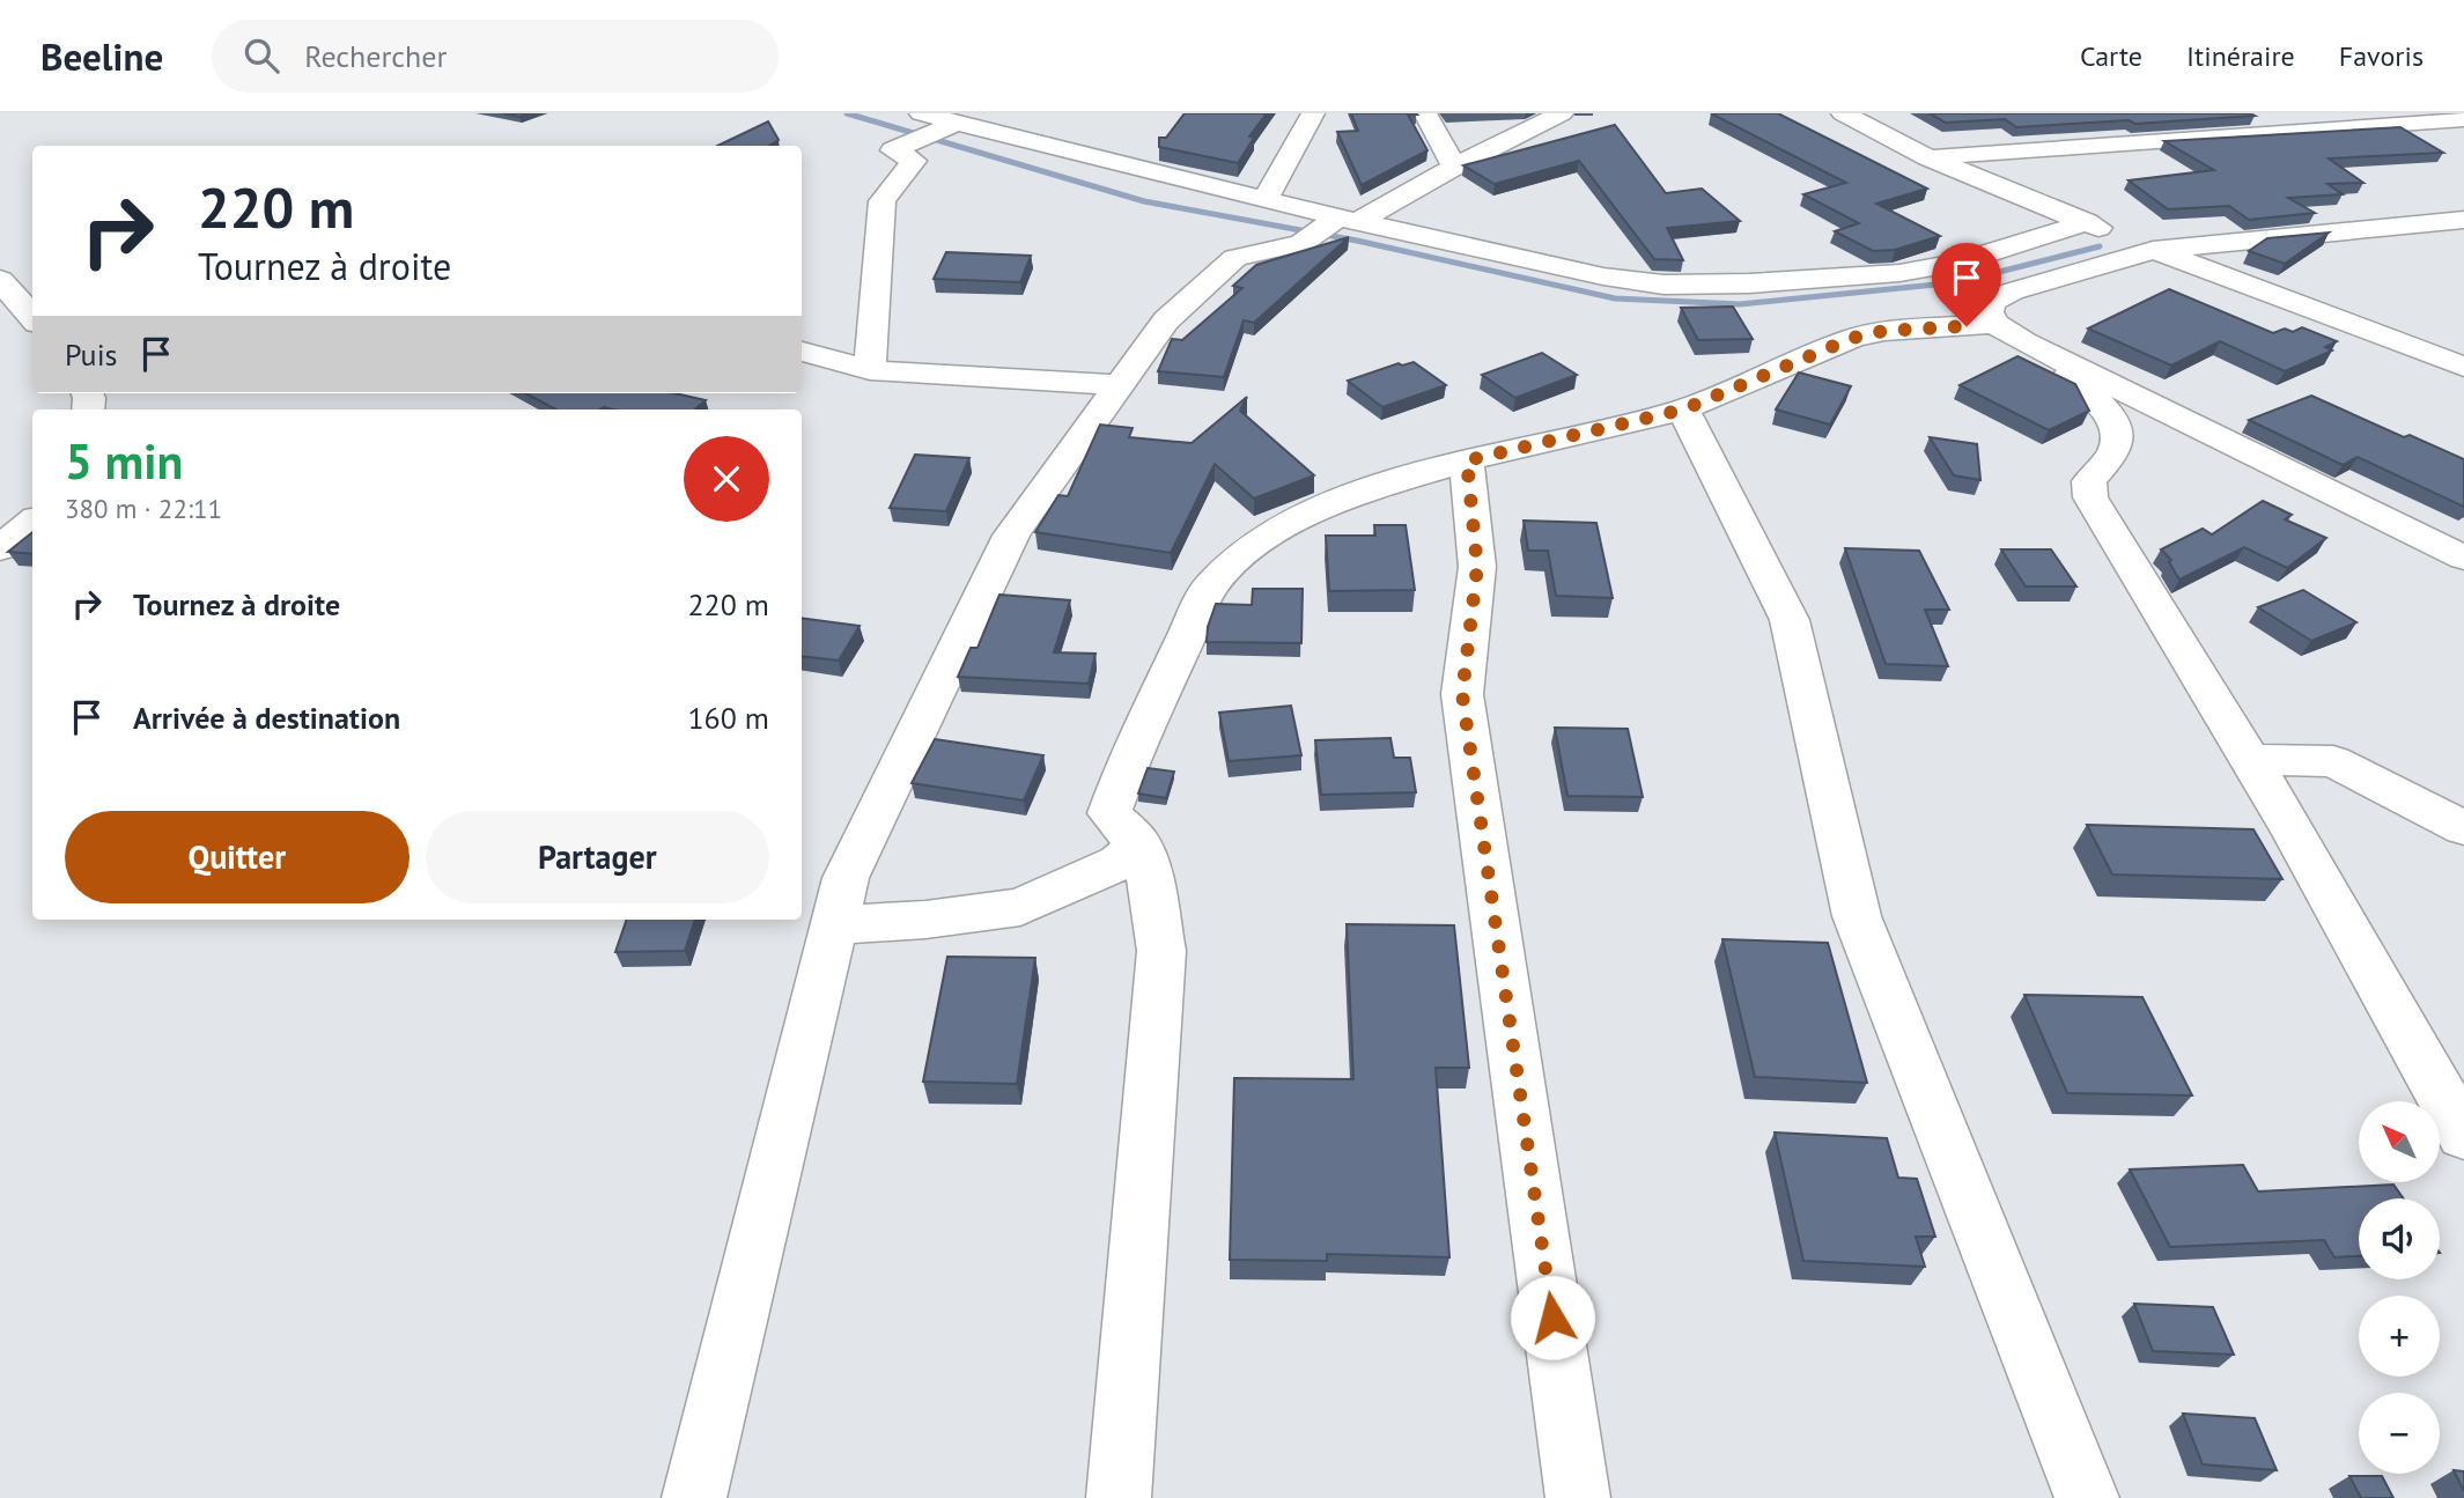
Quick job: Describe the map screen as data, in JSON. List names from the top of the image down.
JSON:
{
  "north": "top left",
  "page": {
    "header": "Beeline",
    "search": "Rechercher",
    "nav": ["Carte", "Itinéraire", "Favoris"],
    "turn": ["220 m", "Tournez à droite"],
    "then": "Puis",
    "heading": ["5 min", "380 m · 22:11"],
    "list": [
      {
        "name": "Tournez à droite",
        "value": "220 m"
      },
      {
        "name": "Arrivée à destination",
        "value": "160 m"
      }
    ],
    "buttons": ["Quitter", "Partager"],
    "map_buttons": ["+", "−"]
  }
}
